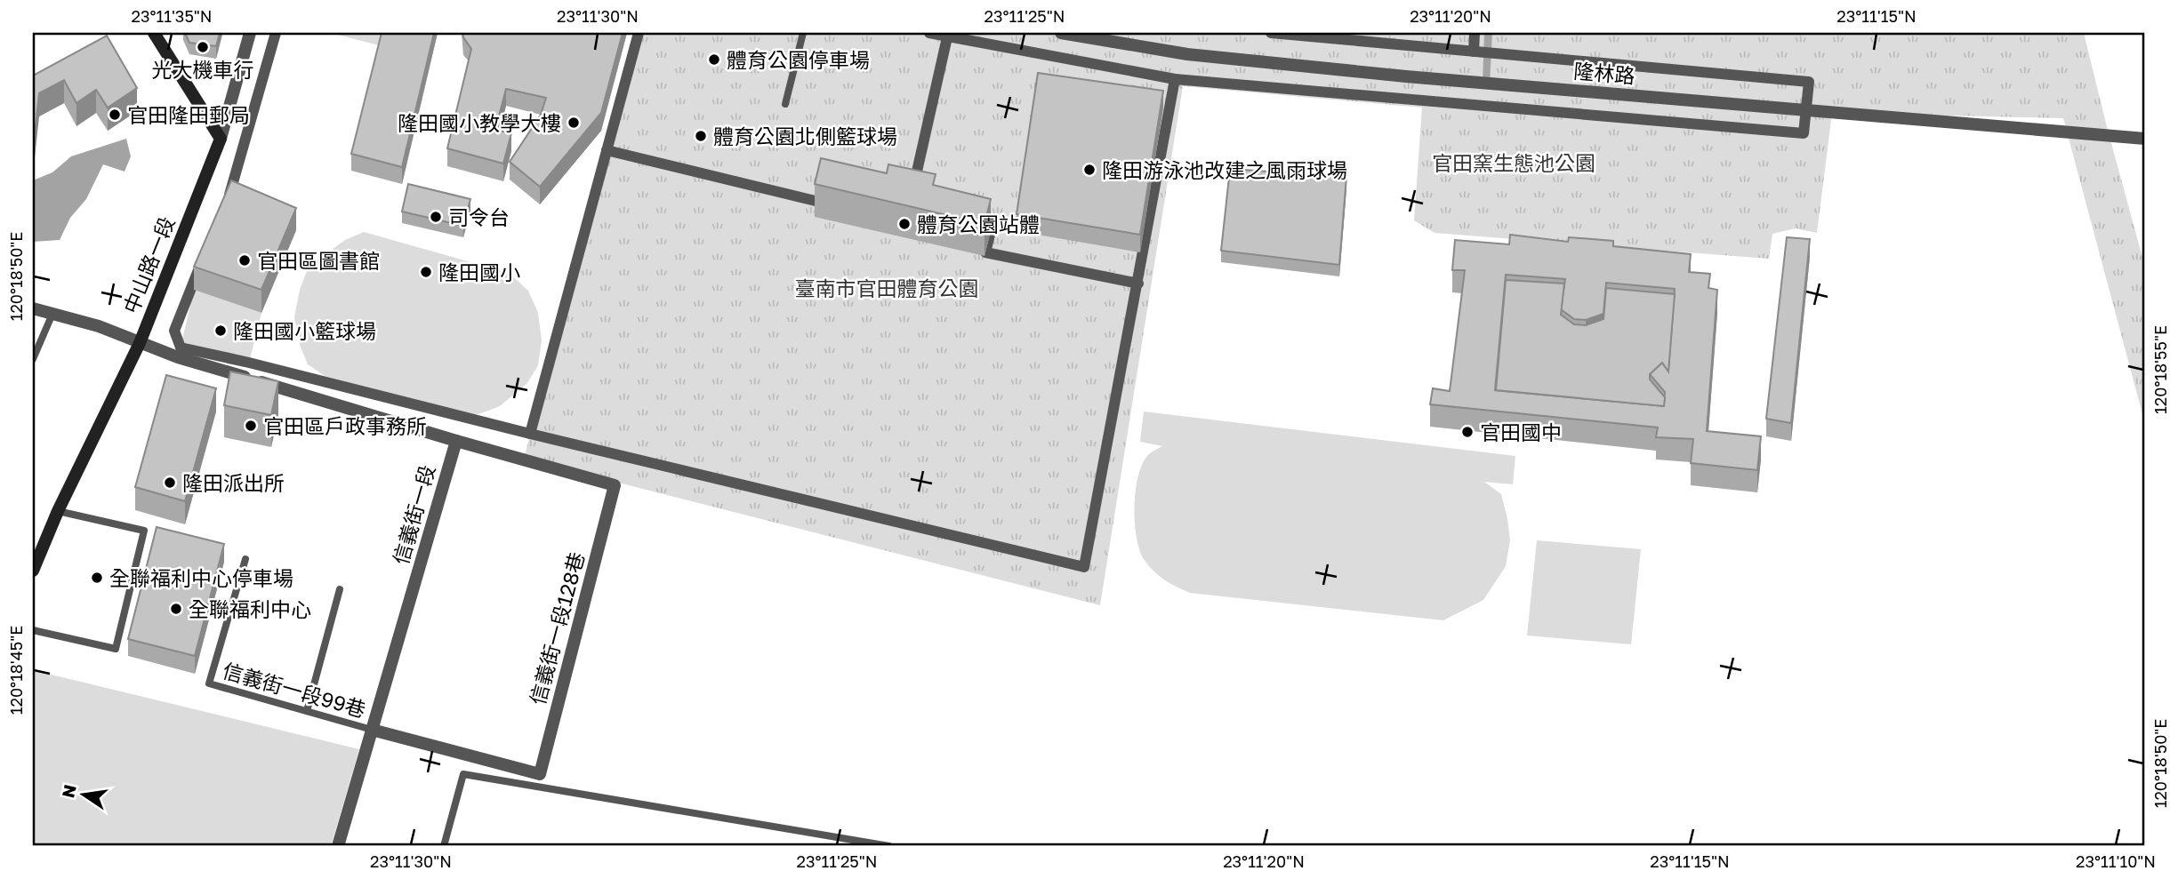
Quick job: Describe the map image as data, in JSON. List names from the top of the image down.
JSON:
{
  "streets": {
    "main road": ["中山路一段"],
    "street": ["隆林路", "信義街一段", "信義街一段128巷"],
    "lane": ["信義街一段99巷"]
  },
  "crossings": [
    ["信義街一段", "信義街一段128巷"],
    ["信義街一段", "信義街一段99巷"],
    ["信義街一段128巷", "信義街一段99巷"]
  ],
  "parks": ["官田窯生態池公園", "臺南市官田體育公園"],
  "places": [
    "光大機車行",
    "體育公園停車場",
    "官田隆田郵局",
    "隆田國小教學大樓",
    "體育公園北側籃球場",
    "隆田游泳池改建之風雨球場",
    "司令台",
    "體育公園站體",
    "官田區圖書館",
    "隆田國小",
    "隆田國小籃球場",
    "官田區戶政事務所",
    "官田國中",
    "隆田派出所",
    "全聯福利中心停車場",
    "全聯福利中心"
  ],
  "north": "left",
  "coordinates": [
    "23°11'35\"N",
    "23°11'30\"N",
    "23°11'25\"N",
    "23°11'20\"N",
    "23°11'15\"N",
    "120°18'50\"E",
    "120°18'55\"E",
    "120°18'45\"E",
    "23°11'10\"N"
  ]
}
